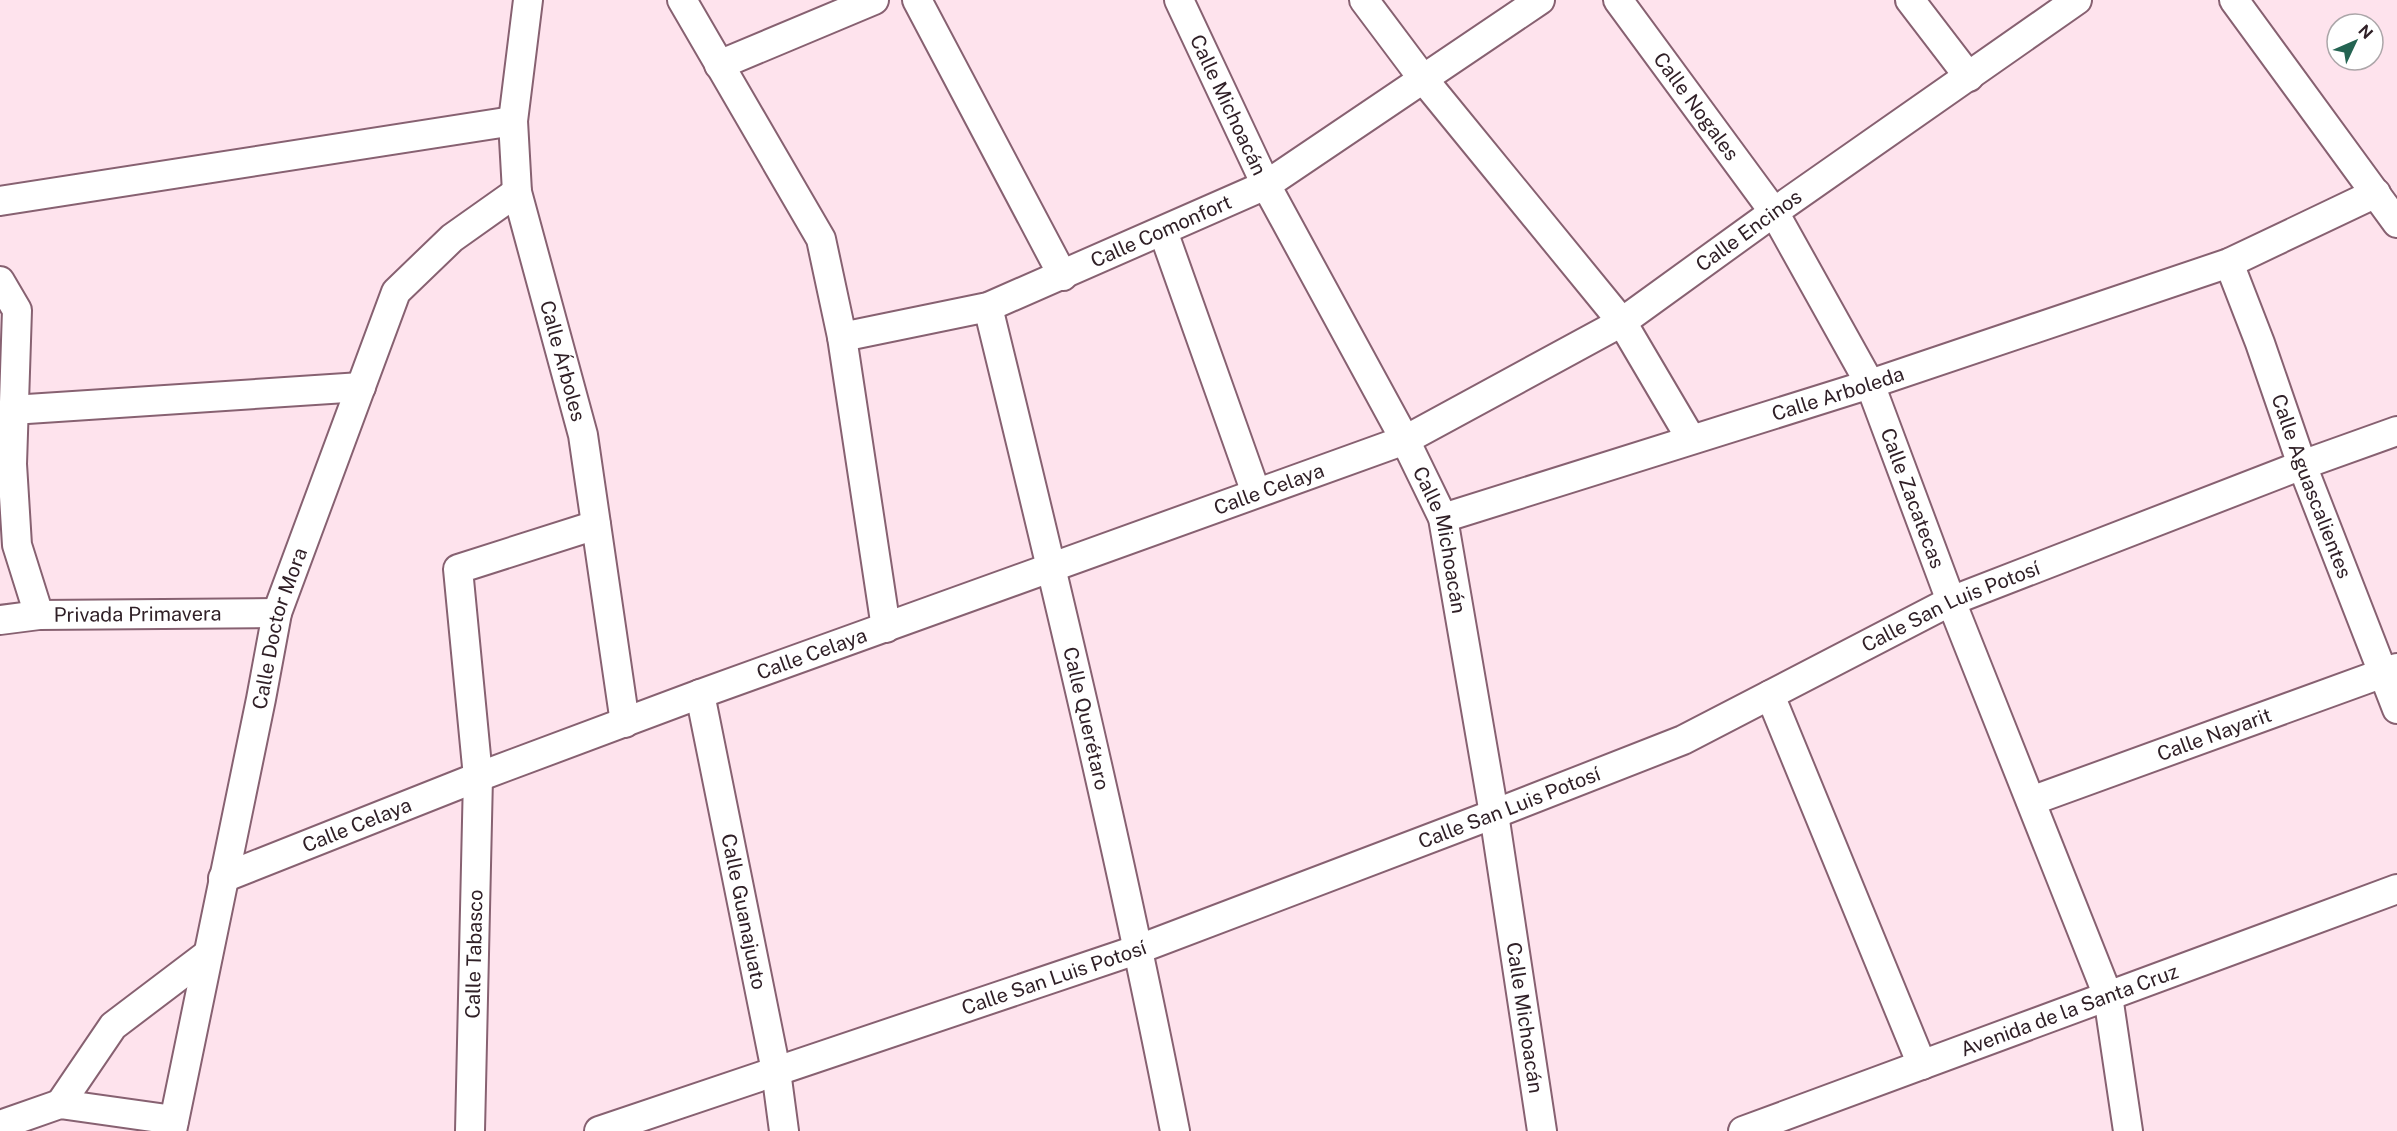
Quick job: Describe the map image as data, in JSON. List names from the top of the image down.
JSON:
{
  "streets": {
    "street": [
      "Calle Michoacán",
      "Calle Nogales",
      "Calle Encinos",
      "Calle Comonfort",
      "Calle Árboles",
      "Calle Arboleda",
      "Calle Aguascalientes",
      "Calle Celaya",
      "Calle Zacatecas",
      "Calle San Luis Potosí",
      "Privada Primavera",
      "Calle Doctor Mora",
      "Calle Querétaro",
      "Calle Nayarit",
      "Calle Guanajuato",
      "Calle Tabasco",
      "Avenida de la Santa Cruz"
    ]
  },
  "crossings": [
    ["Calle Michoacán", "Calle Encinos"],
    ["Calle Michoacán", "Calle Comonfort"],
    ["Calle Michoacán", "Calle Arboleda"],
    ["Calle Michoacán", "Calle Celaya"],
    ["Calle Michoacán", "Calle San Luis Potosí"],
    ["Calle Nogales", "Calle Encinos"],
    ["Calle Nogales", "Calle Zacatecas"],
    ["Calle Encinos", "Calle Celaya"],
    ["Calle Encinos", "Calle Zacatecas"],
    ["Calle Comonfort", "Calle Querétaro"],
    ["Calle Árboles", "Calle Celaya"],
    ["Calle Árboles", "Calle Doctor Mora"],
    ["Calle Árboles", "Calle Tabasco"],
    ["Calle Arboleda", "Calle Aguascalientes"],
    ["Calle Arboleda", "Calle Zacatecas"],
    ["Calle Aguascalientes", "Calle San Luis Potosí"],
    ["Calle Aguascalientes", "Calle Nayarit"],
    ["Calle Celaya", "Calle Doctor Mora"],
    ["Calle Celaya", "Calle Querétaro"],
    ["Calle Celaya", "Calle Guanajuato"],
    ["Calle Celaya", "Calle Tabasco"],
    ["Calle Zacatecas", "Calle San Luis Potosí"],
    ["Calle Zacatecas", "Calle Nayarit"],
    ["Calle Zacatecas", "Avenida de la Santa Cruz"],
    ["Calle San Luis Potosí", "Calle Querétaro"],
    ["Calle San Luis Potosí", "Calle Guanajuato"],
    ["Privada Primavera", "Calle Doctor Mora"]
  ],
  "north": "top right"
}
